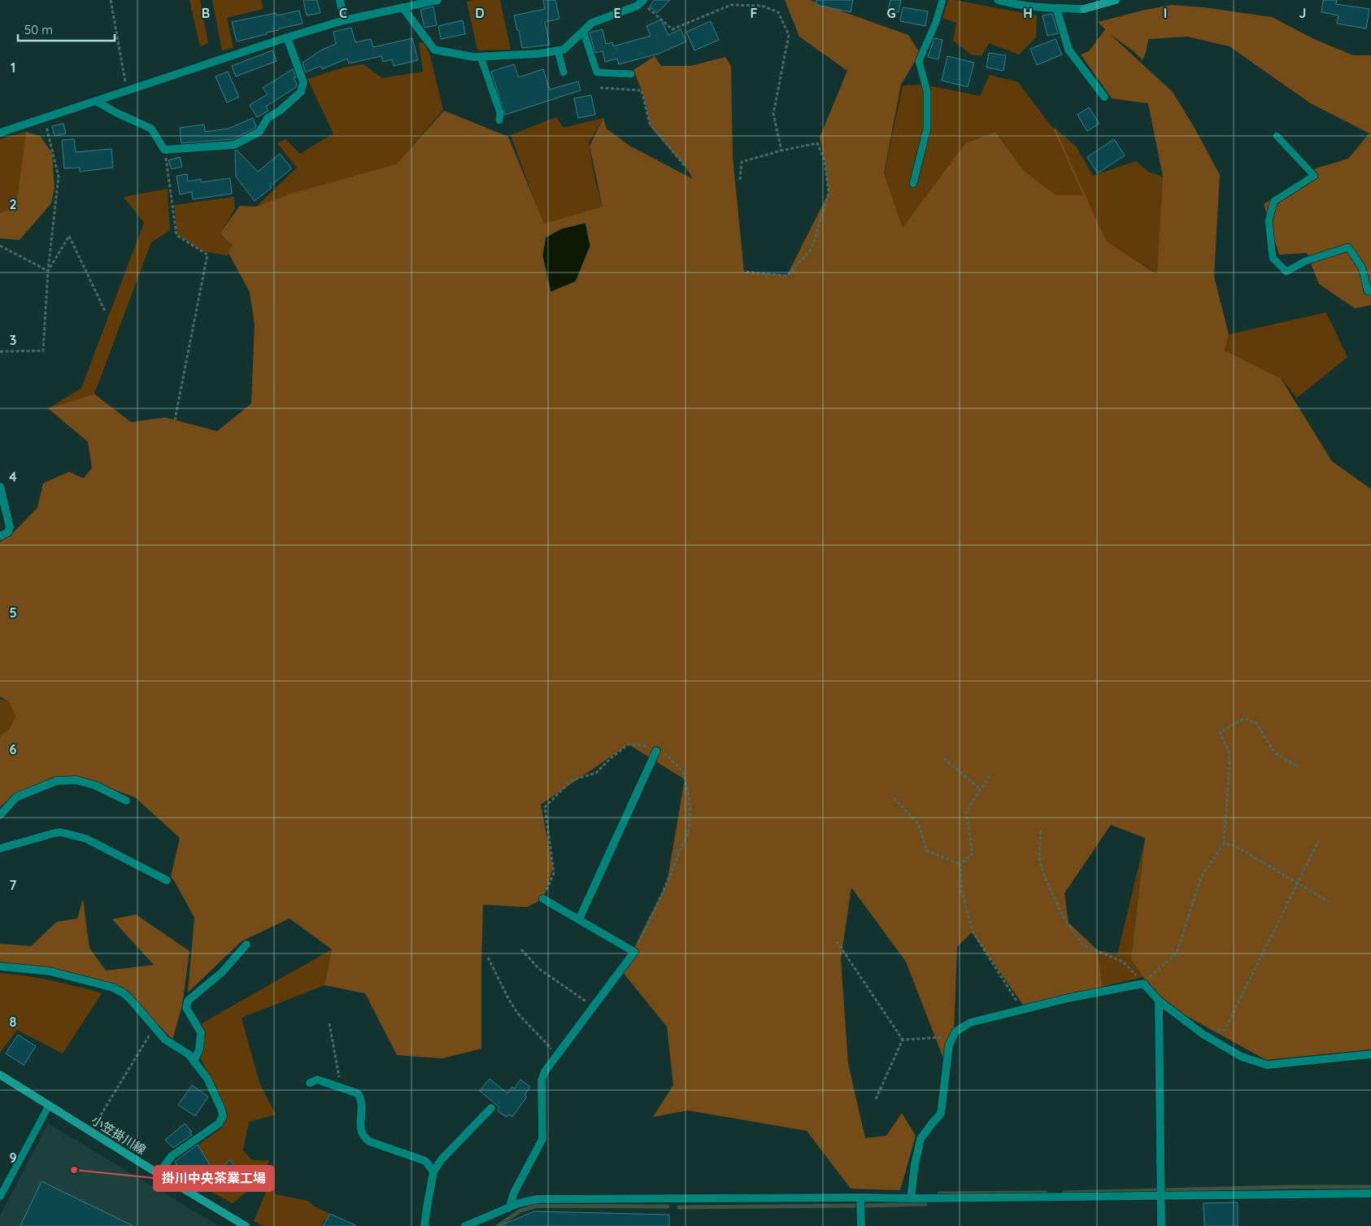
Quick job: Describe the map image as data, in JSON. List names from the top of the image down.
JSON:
{
  "streets": {
    "main road": ["小笠掛川線"]
  },
  "places": ["掛川中央茶業工場"],
  "scale_bar": "50 m",
  "grid": {
    "columns": [
      "B",
      "C",
      "D",
      "E",
      "F",
      "G",
      "H",
      "I",
      "J"
    ],
    "rows": [
      "1",
      "2",
      "3",
      "4",
      "5",
      "6",
      "7",
      "8",
      "9"
    ]
  }
}
